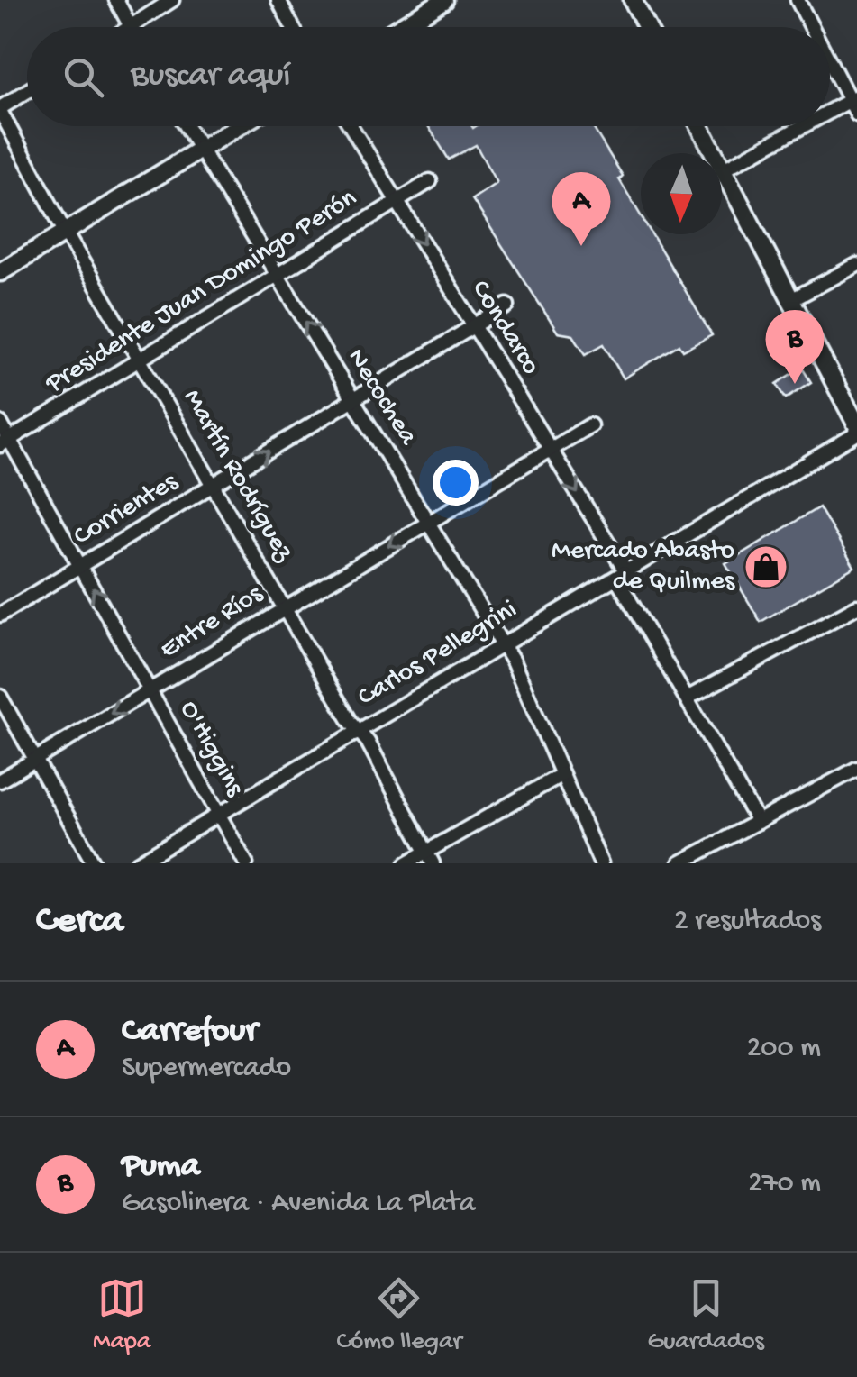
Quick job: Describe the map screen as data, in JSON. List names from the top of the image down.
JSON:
{
  "streets": {
    "street": [
      "Presidente Juan Domingo Perón",
      "Condarco",
      "Necochea",
      "Martín Rodríguez",
      "Corrientes",
      "Entre Ríos",
      "Carlos Pellegrini",
      "O'Higgins"
    ]
  },
  "crossings": [
    ["Presidente Juan Domingo Perón", "Condarco"],
    ["Presidente Juan Domingo Perón", "Necochea"],
    ["Presidente Juan Domingo Perón", "Martín Rodríguez"],
    ["Presidente Juan Domingo Perón", "O'Higgins"],
    ["Condarco", "Corrientes"],
    ["Condarco", "Entre Ríos"],
    ["Condarco", "Carlos Pellegrini"],
    ["Necochea", "Corrientes"],
    ["Necochea", "Entre Ríos"],
    ["Necochea", "Carlos Pellegrini"],
    ["Martín Rodríguez", "Corrientes"],
    ["Martín Rodríguez", "Entre Ríos"],
    ["Martín Rodríguez", "Carlos Pellegrini"],
    ["Corrientes", "O'Higgins"],
    ["Entre Ríos", "O'Higgins"],
    ["Carlos Pellegrini", "O'Higgins"]
  ],
  "one_way": ["Condarco", "Entre Ríos"],
  "places": {
    "shop": ["Mercado Abasto de Quilmes"]
  },
  "north": "bottom",
  "page": {
    "search": "Buscar aquí",
    "pins": ["A", "B"],
    "heading": ["Cerca", "2 resultados"],
    "list": [
      {
        "mark": "A",
        "name": "Carrefour",
        "note": "Supermercado",
        "value": "200 m"
      },
      {
        "mark": "B",
        "name": "Puma",
        "note": "Gasolinera · Avenida La Plata",
        "value": "270 m"
      }
    ],
    "nav": ["Mapa", "Cómo llegar", "Guardados"]
  }
}
